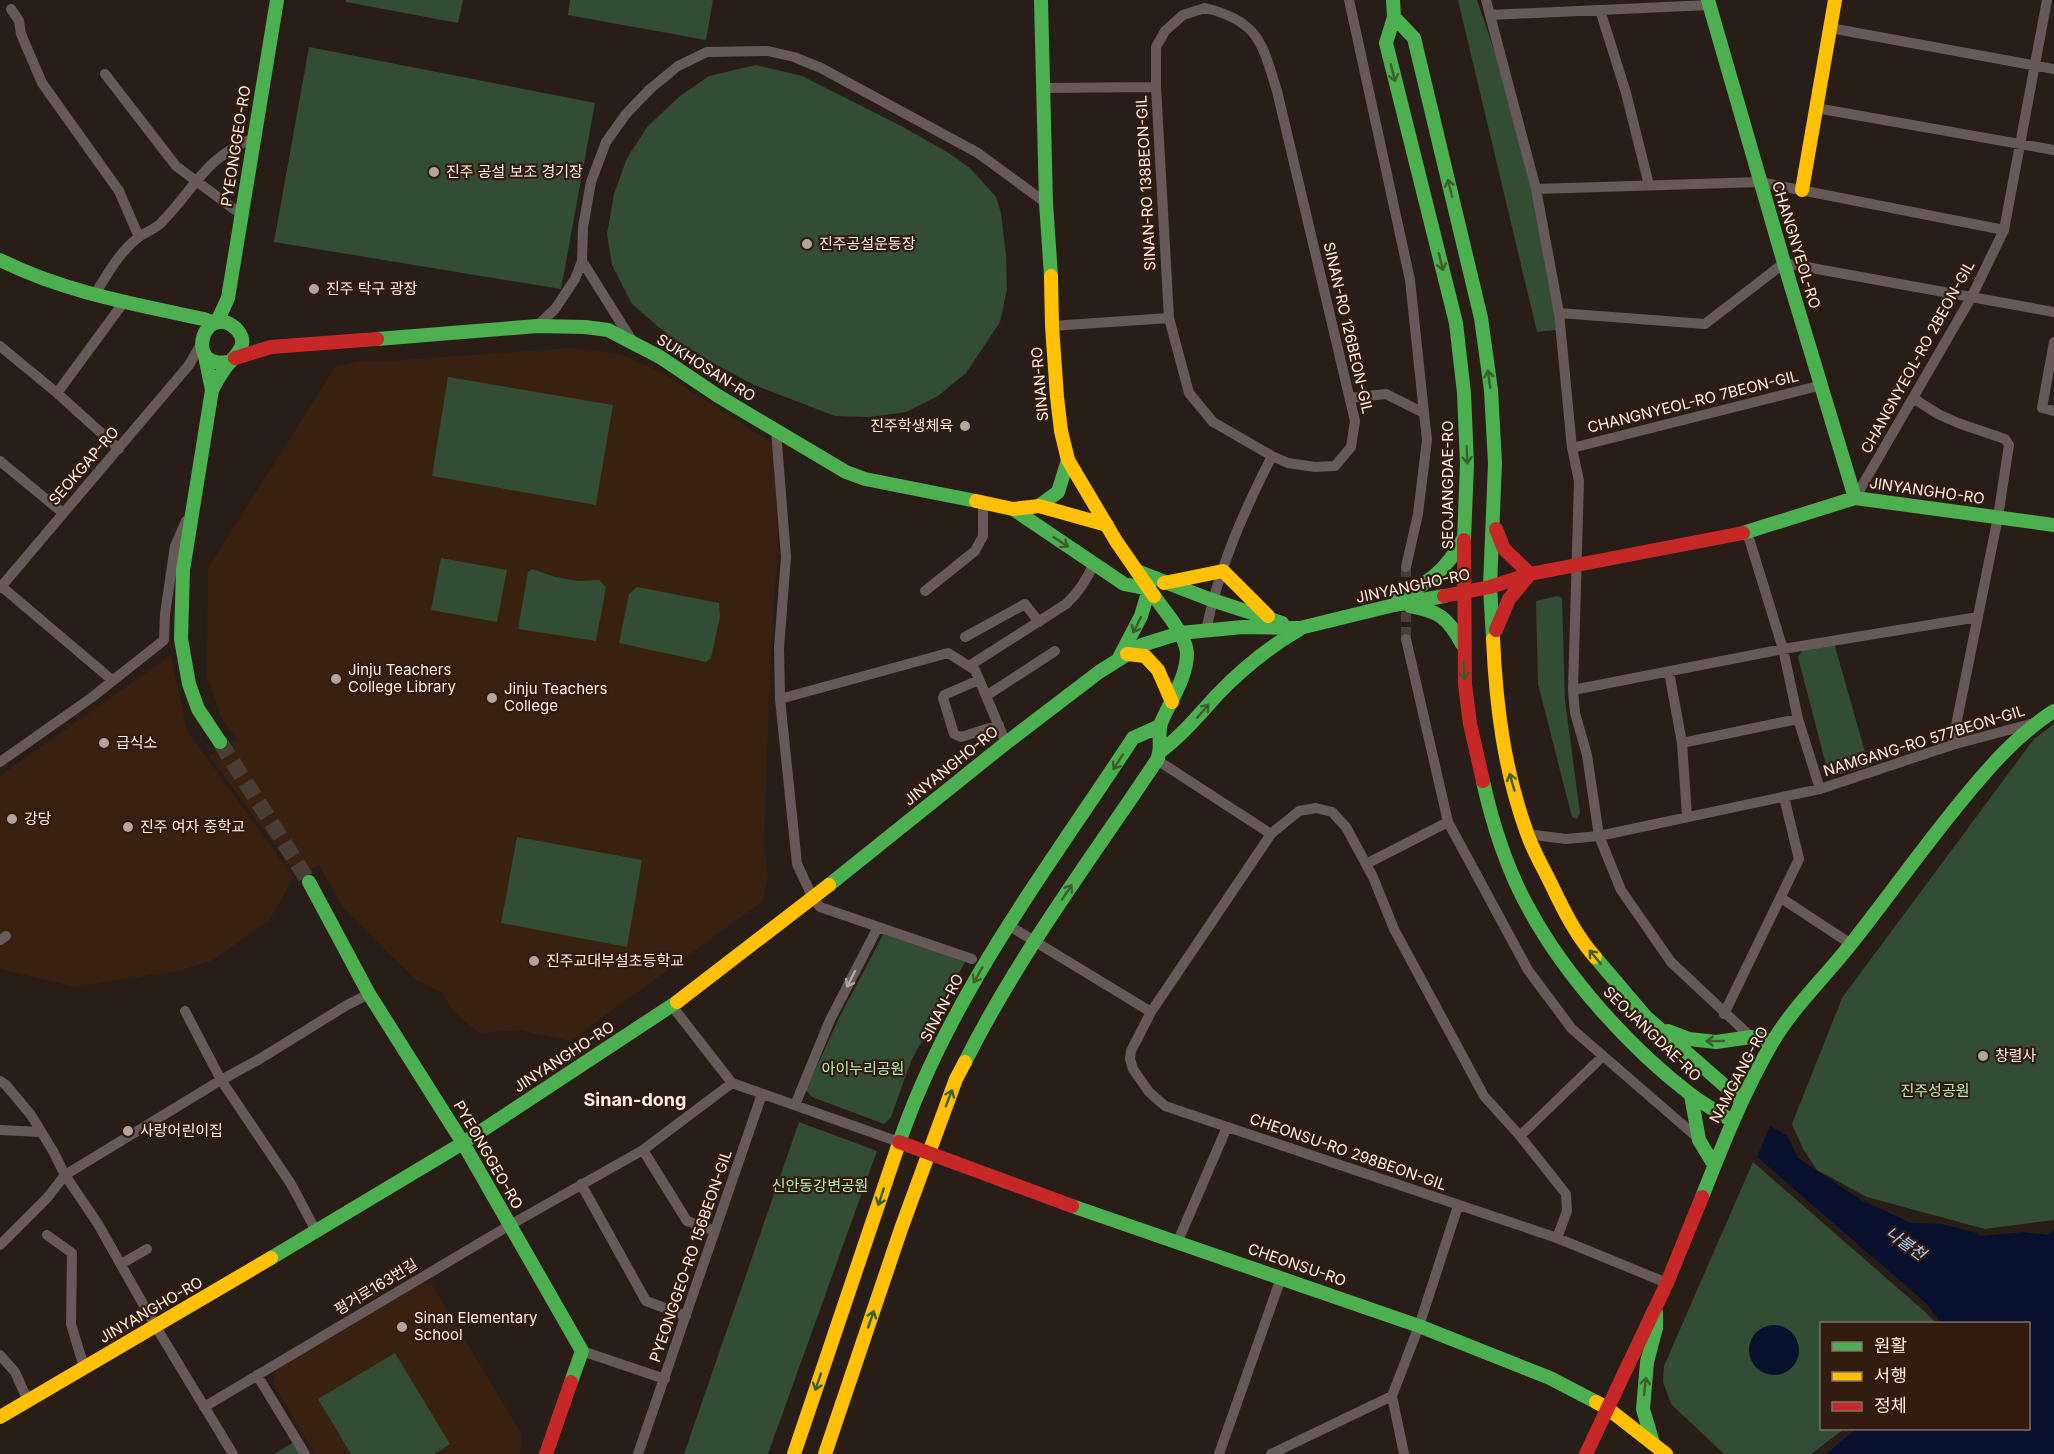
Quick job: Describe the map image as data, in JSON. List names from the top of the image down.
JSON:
{
  "streets": {
    "street": [
      "PYEONGGEO-RO",
      "SINAN-RO 138BEON-GIL",
      "CHANGNYEOL-RO",
      "SINAN-RO 126BEON-GIL",
      "CHANGNYEOL-RO 2BEON-GIL",
      "SUKHOSAN-RO",
      "SINAN-RO",
      "CHANGNYEOL-RO 7BEON-GIL",
      "SEOKGAP-RO",
      "SEOJANGDAE-RO",
      "JINYANGHO-RO",
      "NAMGANG-RO 577BEON-GIL",
      "NAMGANG-RO",
      "CHEONSU-RO 298BEON-GIL",
      "PYEONGGEO-RO 156BEON-GIL",
      "CHEONSU-RO",
      "평거로163번길"
    ]
  },
  "crossings": [
    ["PYEONGGEO-RO", "JINYANGHO-RO"],
    ["PYEONGGEO-RO", "PYEONGGEO-RO 156BEON-GIL"],
    ["PYEONGGEO-RO", "평거로163번길"],
    ["SINAN-RO 138BEON-GIL", "SINAN-RO 126BEON-GIL"],
    ["SINAN-RO 138BEON-GIL", "SINAN-RO"],
    ["CHANGNYEOL-RO", "CHANGNYEOL-RO 2BEON-GIL"],
    ["CHANGNYEOL-RO", "CHANGNYEOL-RO 7BEON-GIL"],
    ["CHANGNYEOL-RO", "JINYANGHO-RO"],
    ["CHANGNYEOL-RO 2BEON-GIL", "JINYANGHO-RO"],
    ["SUKHOSAN-RO", "SINAN-RO"],
    ["SINAN-RO", "JINYANGHO-RO"],
    ["SINAN-RO", "CHEONSU-RO"],
    ["SEOJANGDAE-RO", "JINYANGHO-RO"],
    ["SEOJANGDAE-RO", "NAMGANG-RO 577BEON-GIL"],
    ["SEOJANGDAE-RO", "NAMGANG-RO"],
    ["NAMGANG-RO 577BEON-GIL", "NAMGANG-RO"],
    ["NAMGANG-RO", "CHEONSU-RO 298BEON-GIL"],
    ["NAMGANG-RO", "CHEONSU-RO"],
    ["CHEONSU-RO 298BEON-GIL", "CHEONSU-RO"]
  ],
  "districts": ["Sinan-dong"],
  "water": ["나불천"],
  "parks": ["아이누리공원", "진주성공원", "신안동강변공원"],
  "places": [
    "진주 공설 보조 경기장",
    "진주공설운동장",
    "진주 탁구 광장",
    "진주학생체육",
    "Jinju Teachers College Library",
    "Jinju Teachers College",
    "급식소",
    "강당",
    "진주 여자 중학교",
    "진주교대부설초등학교",
    "창렬사",
    "사랑어린이집",
    "Sinan Elementary School"
  ],
  "legend": ["원활", "서행", "정체"]
}
